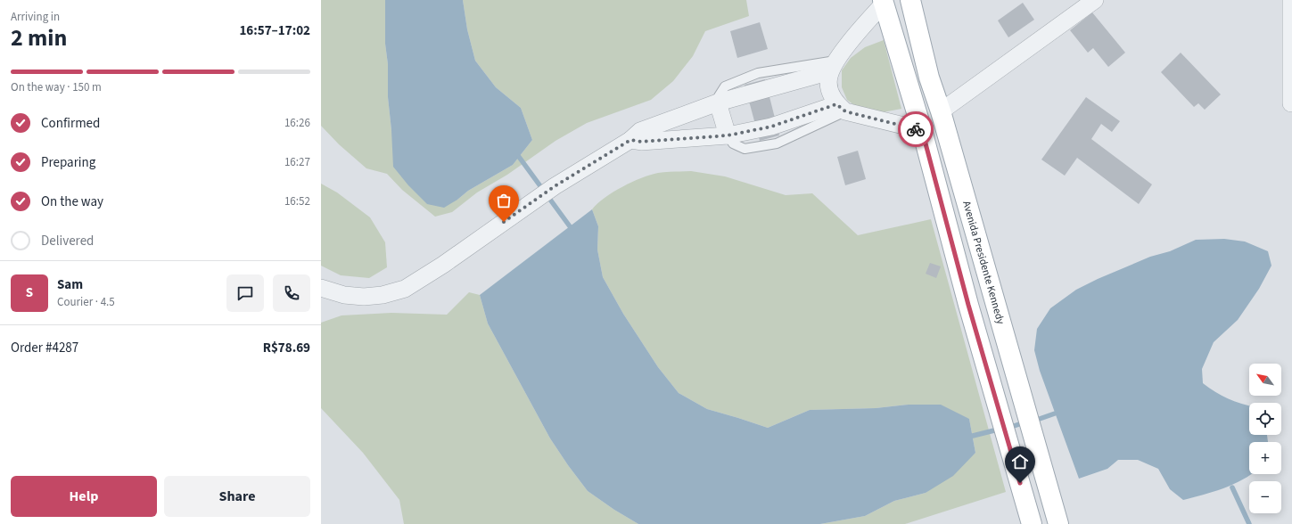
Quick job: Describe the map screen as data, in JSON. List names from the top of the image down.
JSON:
{
  "streets": {
    "main road": ["Avenida Presidente Kennedy"]
  },
  "north": "top left",
  "page": {
    "heading": ["2 min", "Arriving in", "16:57–17:02"],
    "panel": [
      "Sam",
      "Courier · 4.5",
      "Order #4287",
      "R$78.69"
    ],
    "bar": "On the way · 150 m",
    "list": [
      ["Confirmed", "16:26"],
      ["Preparing", "16:27"],
      ["On the way", "16:52"],
      "Delivered"
    ],
    "round": "S",
    "map_buttons": ["+", "−"],
    "buttons": ["Help", "Share"]
  }
}
